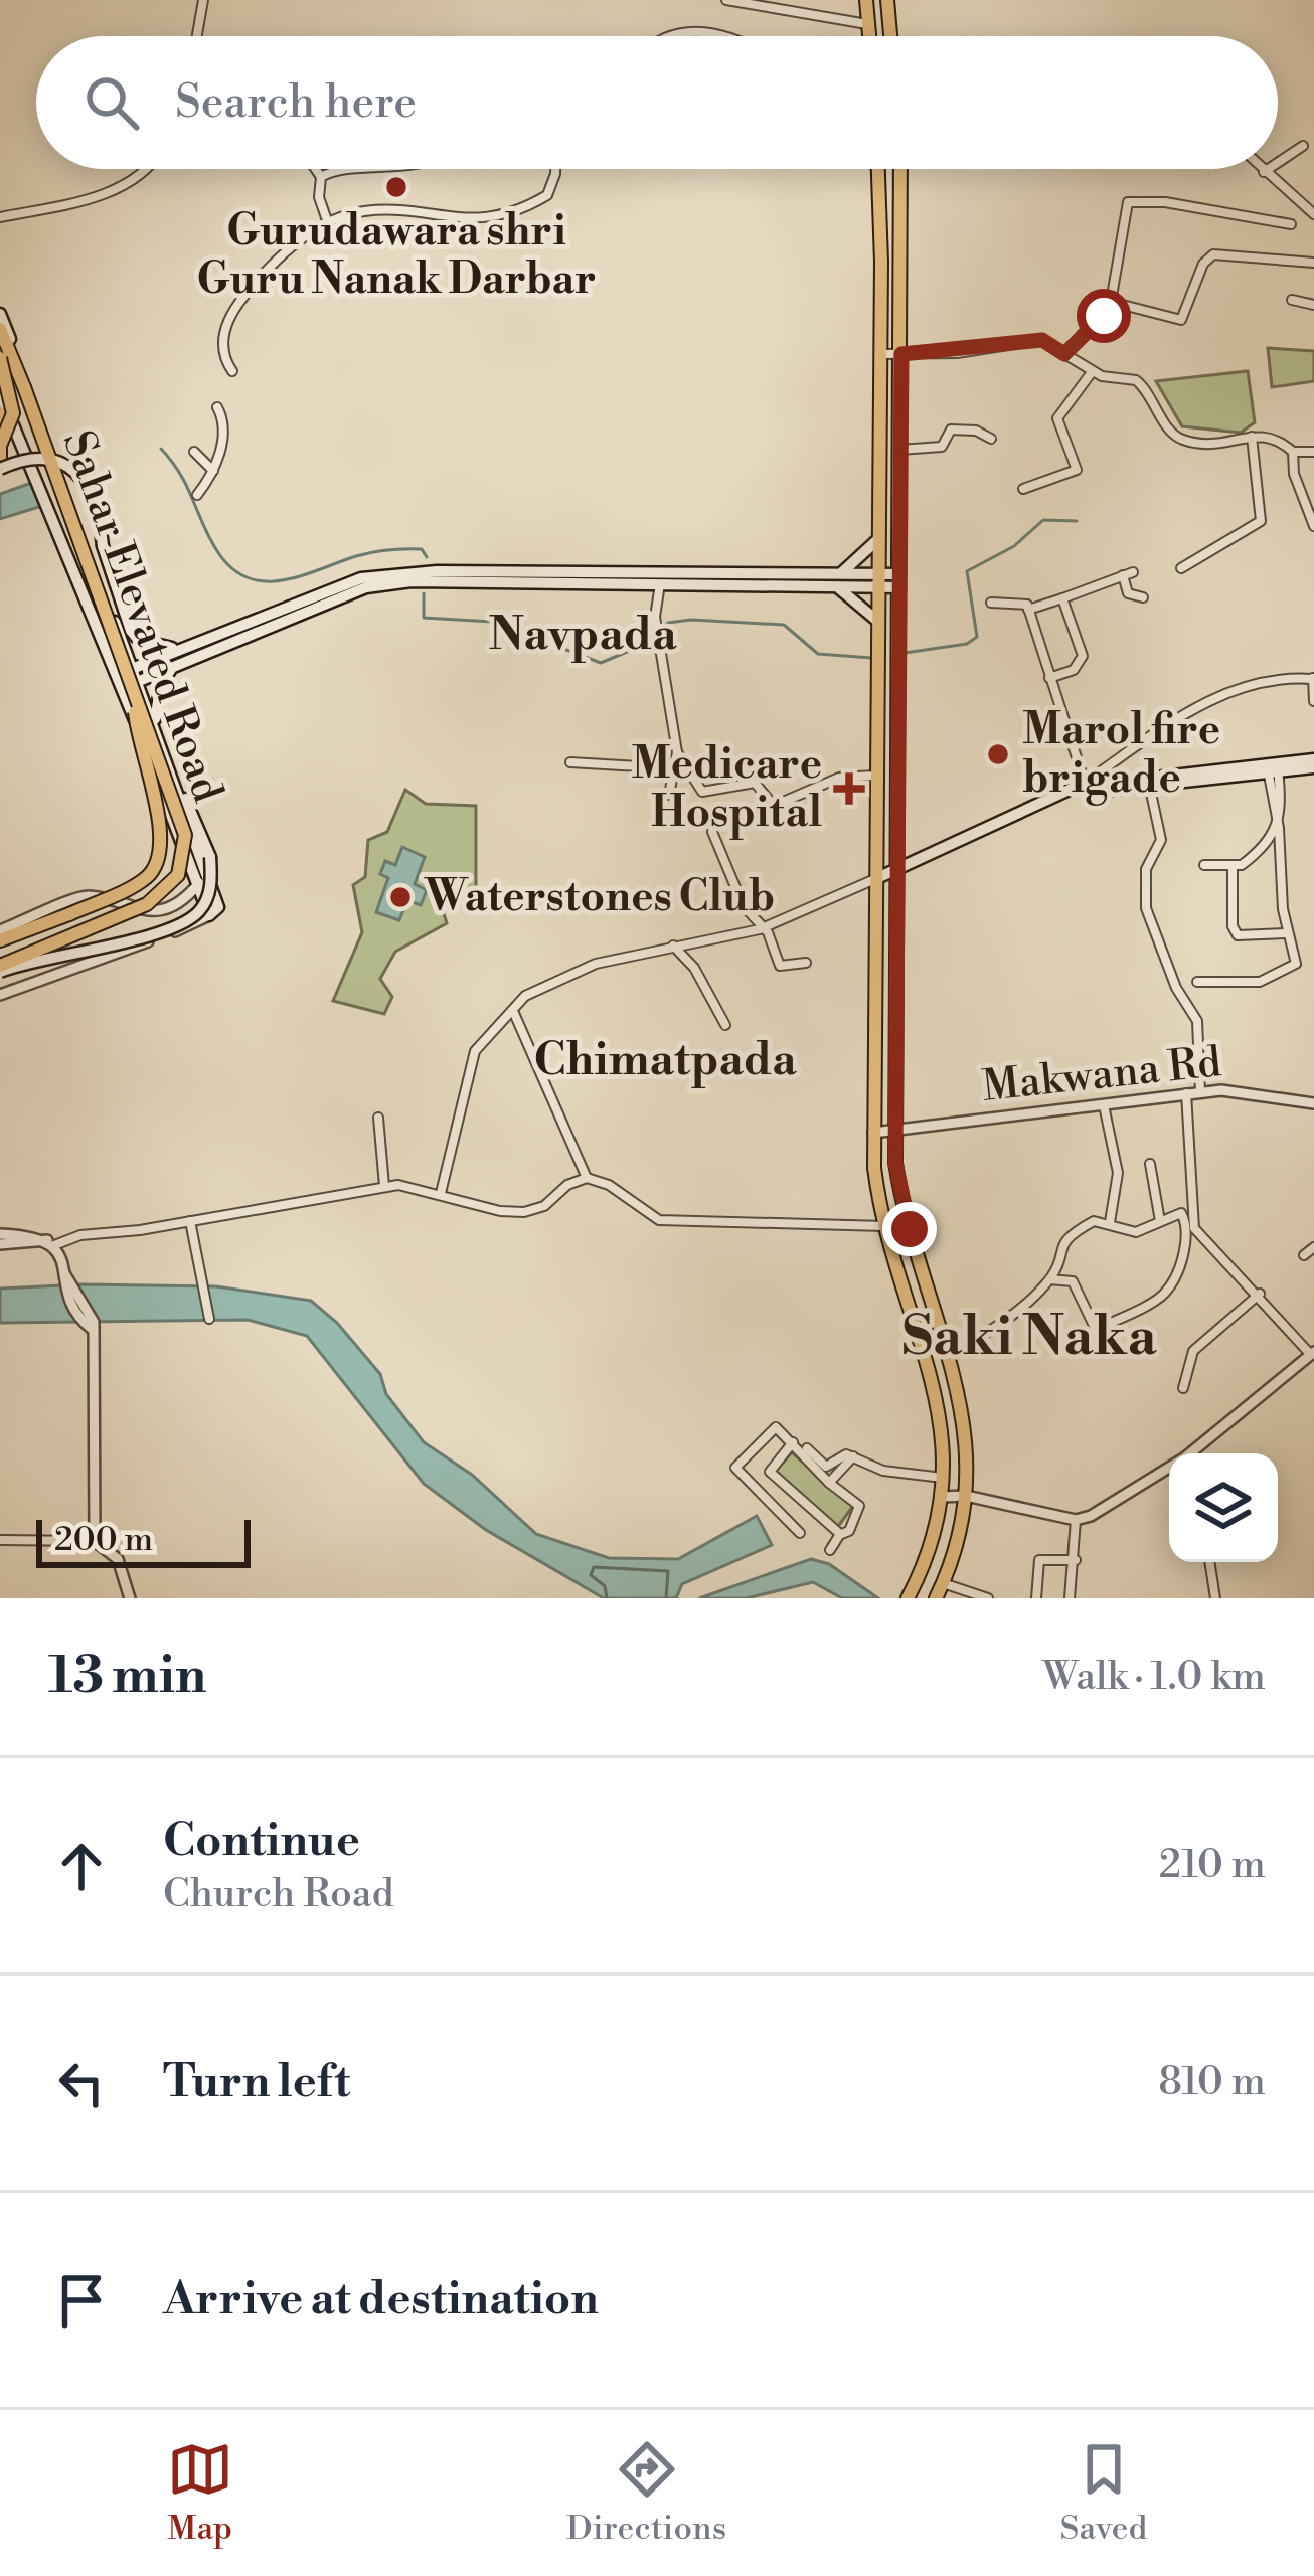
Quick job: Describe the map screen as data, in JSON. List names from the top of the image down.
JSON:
{
  "streets": {
    "main road": ["Sahar Elevated Road"],
    "street": ["Makwana Rd"]
  },
  "districts": ["Navpada", "Chimatpada", "Saki Naka"],
  "places": {
    "other": ["Gurudawara shri Guru Nanak Darbar", "Marol fire brigade", "Waterstones Club"],
    "health": ["Medicare Hospital"]
  },
  "scale_bar": "200 m",
  "page": {
    "search": "Search here",
    "scale": "200 m",
    "heading": ["13 min", "Walk · 1.0 km"],
    "list": [
      ["Continue", "Church Road", "210 m"],
      ["Turn left", "810 m"],
      "Arrive at destination"
    ],
    "nav": ["Map", "Directions", "Saved"]
  }
}
